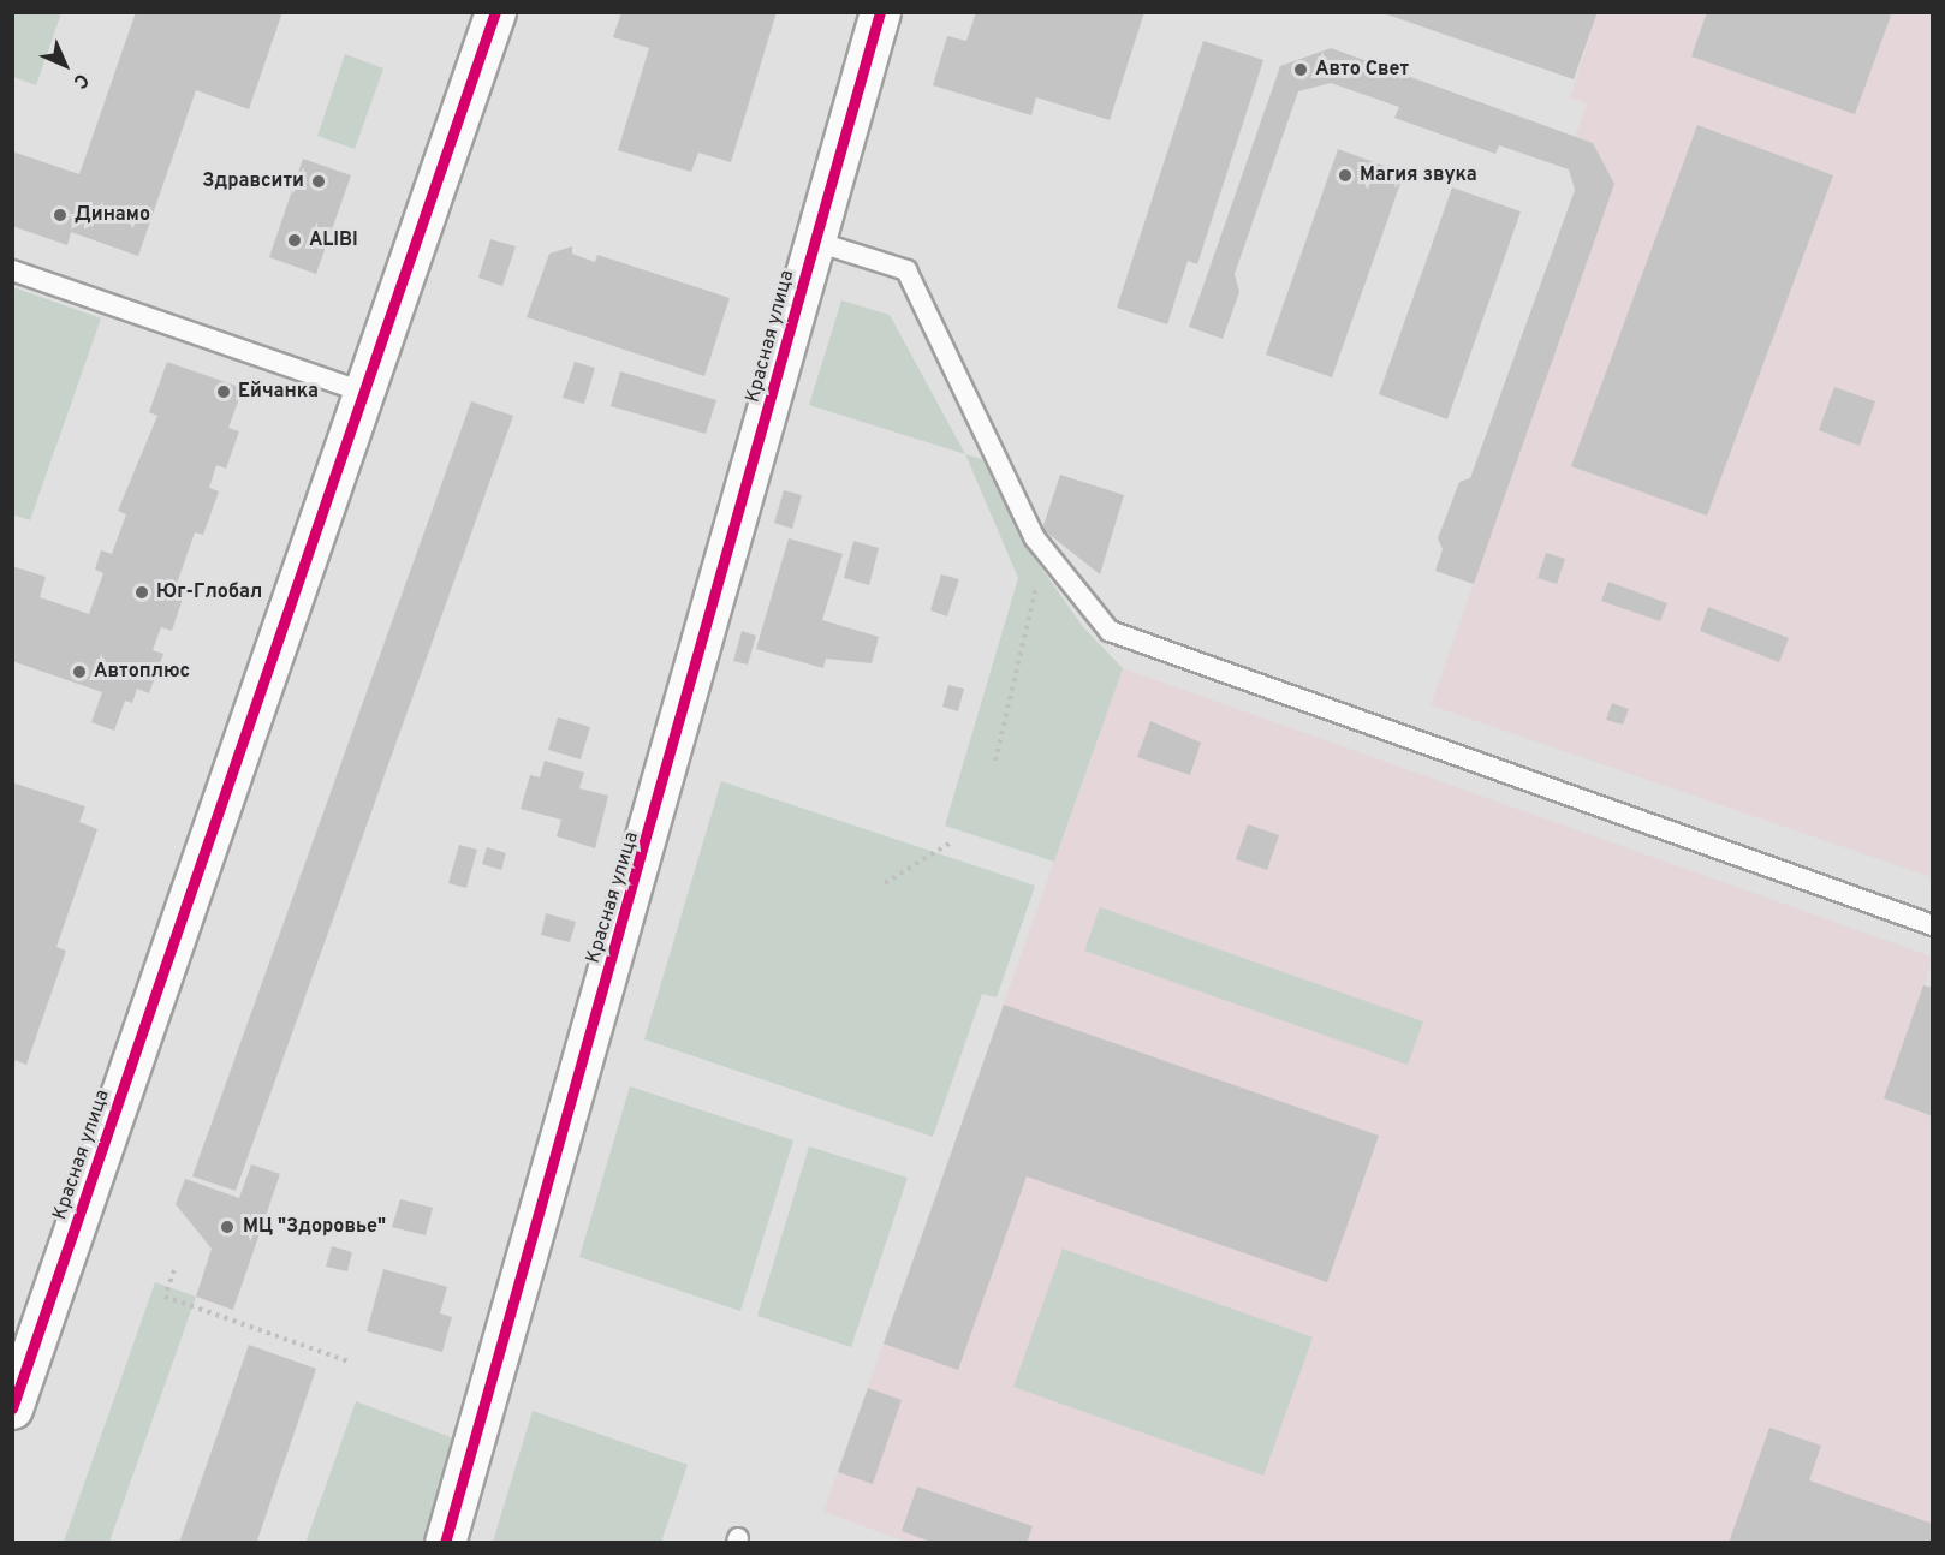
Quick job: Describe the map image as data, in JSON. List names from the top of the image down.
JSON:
{
  "streets": {
    "street": ["Красная улица"]
  },
  "places": [
    "Авто Свет",
    "Магия звука",
    "Здравсити",
    "Динамо",
    "ALIBI",
    "Ейчанка",
    "Юг-Глобал",
    "Автоплюс",
    "МЦ \"Здоровье\""
  ],
  "north": "bottom right"
}
